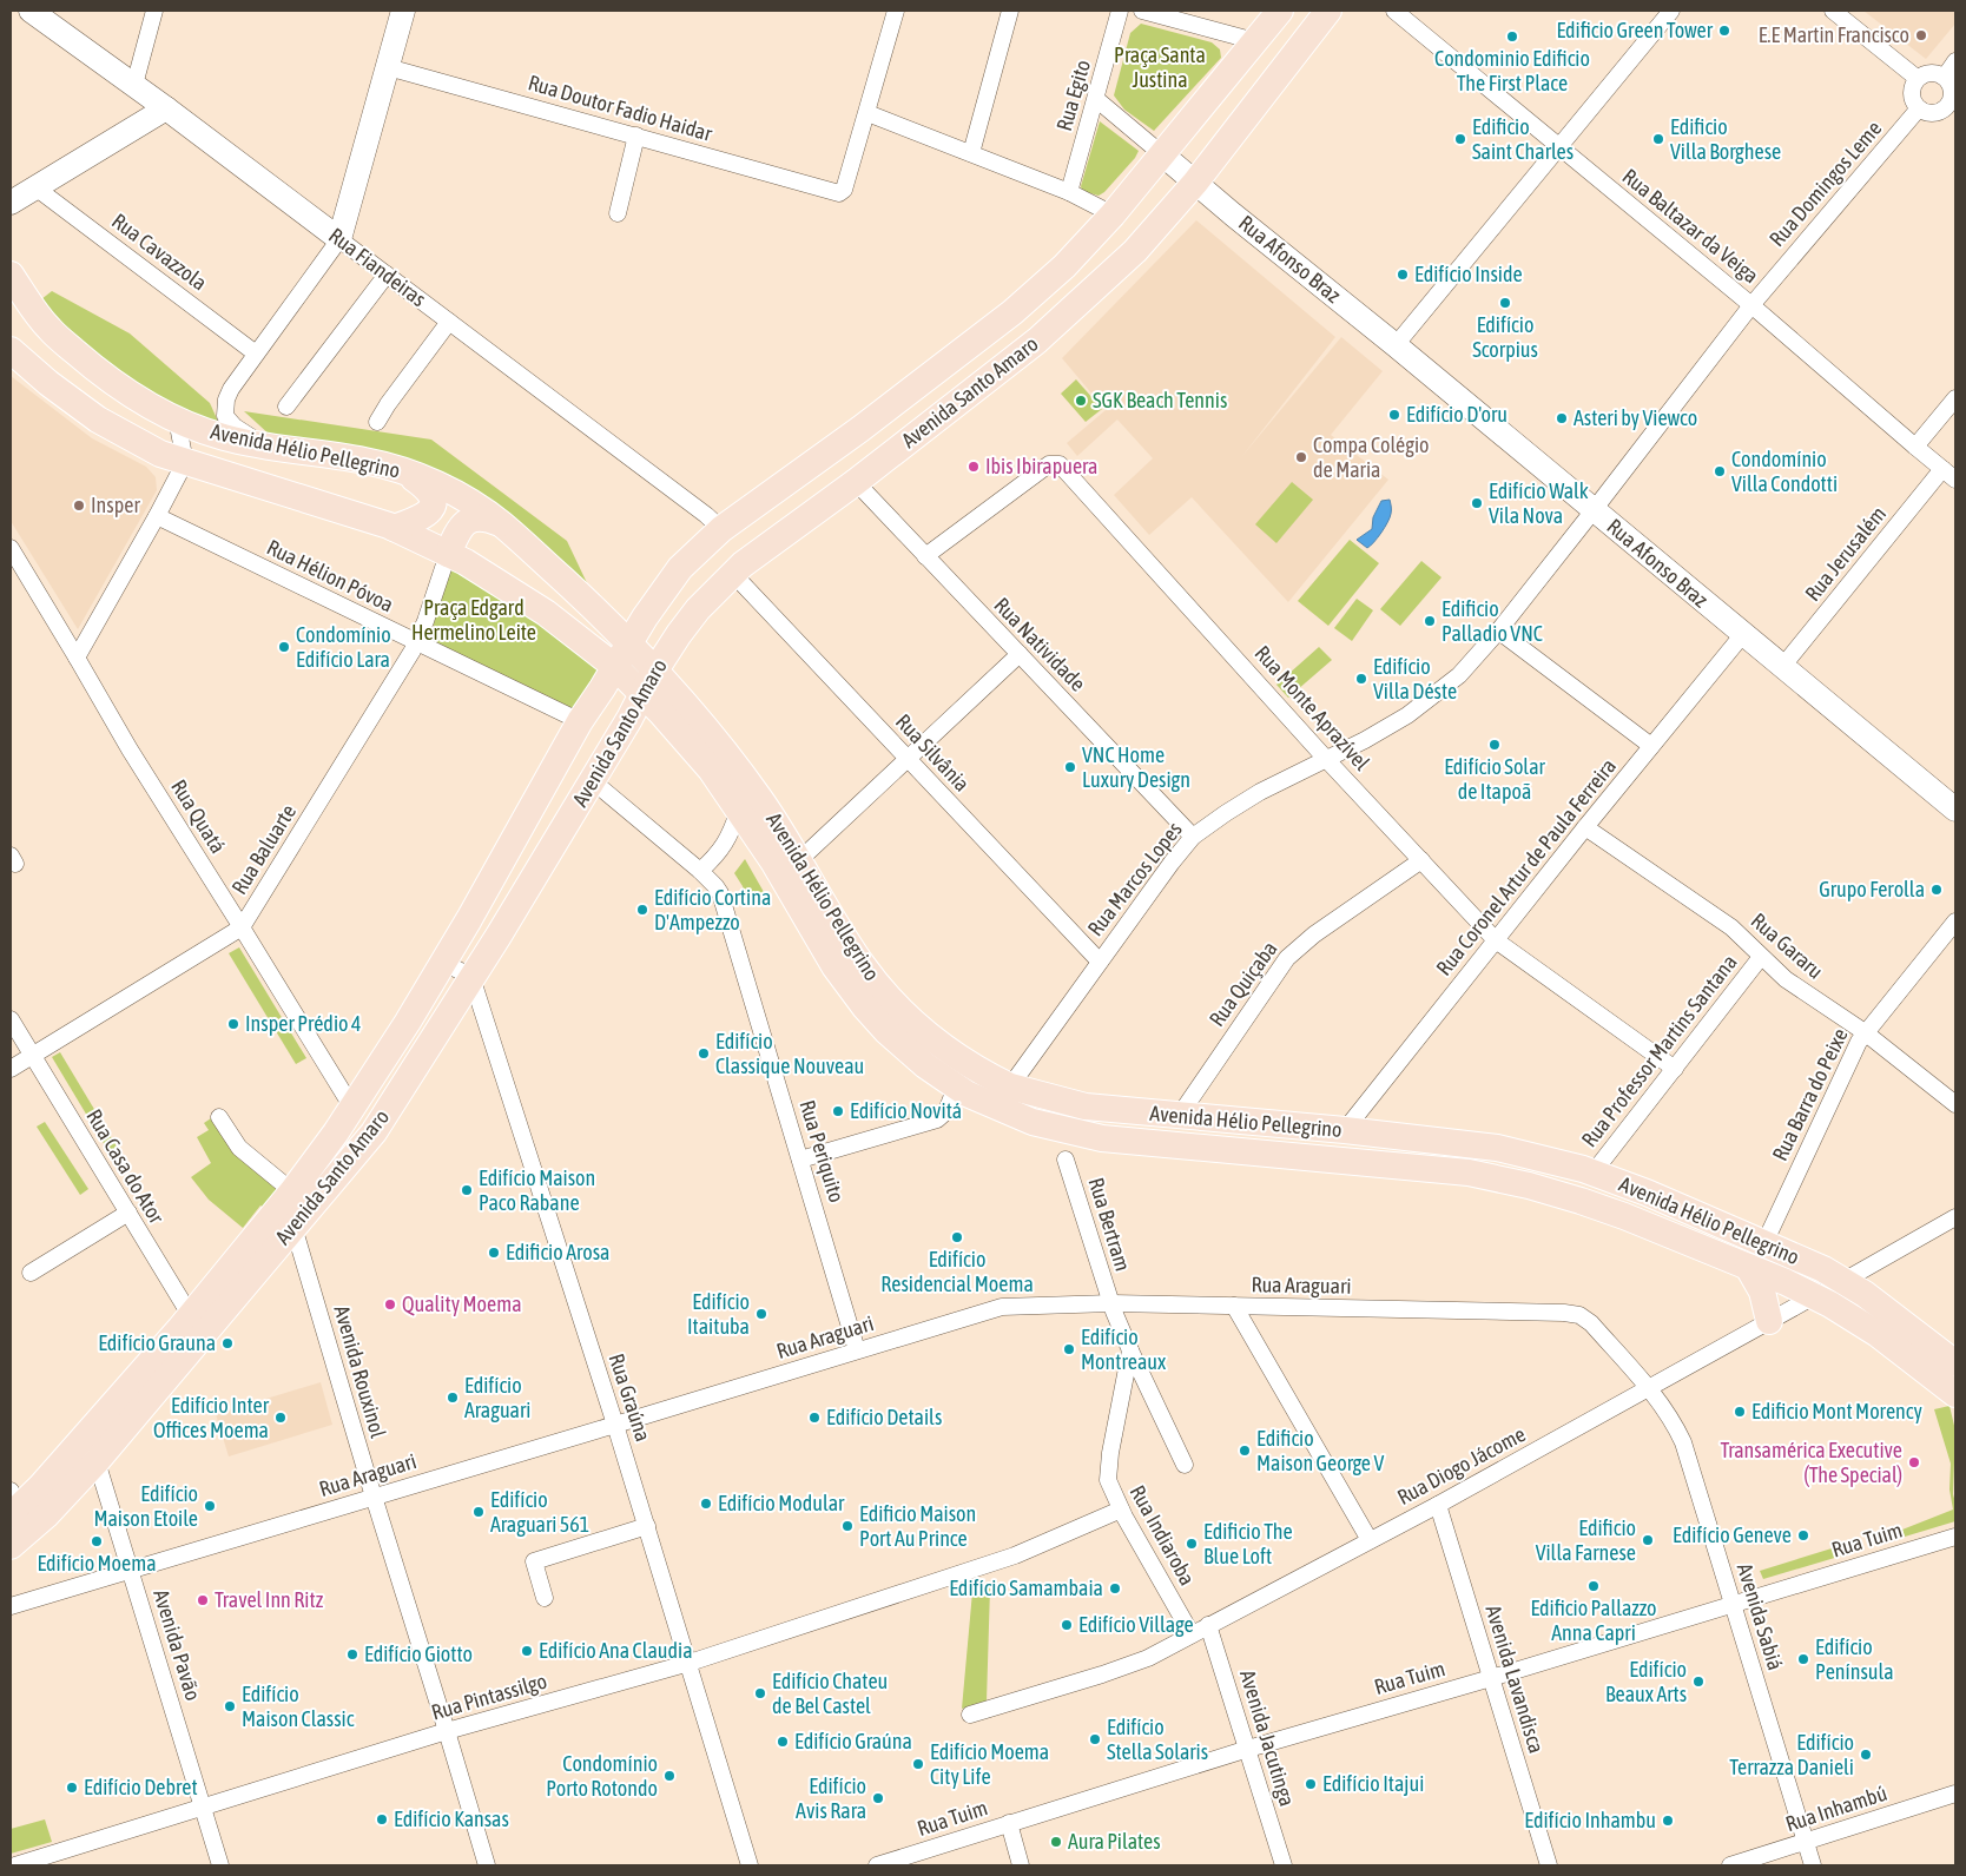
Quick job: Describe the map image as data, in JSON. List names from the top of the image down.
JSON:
{
  "streets": {
    "main road": ["Avenida Santo Amaro", "Avenida Hélio Pellegrino"],
    "street": [
      "Rua Egito",
      "Rua Doutor Fadio Haidar",
      "Rua Domingos Leme",
      "Rua Baltazar da Veiga",
      "Rua Cavazzola",
      "Rua Afonso Braz",
      "Rua Fiandeiras",
      "Rua Jerusalém",
      "Rua Hélion Póvoa",
      "Rua Natividade",
      "Rua Monte Aprazível",
      "Rua Silvânia",
      "Rua Quatá",
      "Rua Baluarte",
      "Rua Coronel Artur de Paula Ferreira",
      "Rua Marcos Lopes",
      "Rua Gararu",
      "Rua Quiçaba",
      "Rua Professor Martins Santana",
      "Rua Barra do Peixe",
      "Rua Periquito",
      "Rua Casa do Ator",
      "Rua Bertram",
      "Rua Araguari",
      "Avenida Rouxinol",
      "Rua Graúna",
      "Rua Diogo Jácome",
      "Rua Indiaroba",
      "Rua Tuim",
      "Avenida Sabiá",
      "Avenida Pavão",
      "Avenida Lavandisca",
      "Rua Pintassilgo",
      "Avenida Jacutinga",
      "Rua Inhambú"
    ]
  },
  "crossings": [
    ["Rua Domingos Leme", "Rua Baltazar da Veiga"],
    ["Rua Domingos Leme", "Rua Afonso Braz"],
    ["Rua Domingos Leme", "Rua Marcos Lopes"],
    ["Rua Baltazar da Veiga", "Rua Jerusalém"],
    ["Rua Afonso Braz", "Avenida Santo Amaro"],
    ["Rua Afonso Braz", "Rua Jerusalém"],
    ["Rua Afonso Braz", "Rua Coronel Artur de Paula Ferreira"],
    ["Rua Afonso Braz", "Rua Marcos Lopes"],
    ["Rua Fiandeiras", "Avenida Santo Amaro"],
    ["Avenida Santo Amaro", "Avenida Hélio Pellegrino"],
    ["Avenida Santo Amaro", "Rua Hélion Póvoa"],
    ["Avenida Santo Amaro", "Rua Natividade"],
    ["Avenida Santo Amaro", "Rua Silvânia"],
    ["Avenida Santo Amaro", "Rua Quatá"],
    ["Avenida Santo Amaro", "Rua Periquito"],
    ["Avenida Santo Amaro", "Rua Casa do Ator"],
    ["Avenida Santo Amaro", "Avenida Rouxinol"],
    ["Avenida Santo Amaro", "Rua Graúna"],
    ["Avenida Santo Amaro", "Avenida Pavão"],
    ["Avenida Hélio Pellegrino", "Rua Baluarte"],
    ["Avenida Hélio Pellegrino", "Rua Coronel Artur de Paula Ferreira"],
    ["Avenida Hélio Pellegrino", "Rua Marcos Lopes"],
    ["Avenida Hélio Pellegrino", "Rua Quiçaba"],
    ["Avenida Hélio Pellegrino", "Rua Professor Martins Santana"],
    ["Avenida Hélio Pellegrino", "Rua Barra do Peixe"],
    ["Avenida Hélio Pellegrino", "Rua Diogo Jácome"],
    ["Rua Hélion Póvoa", "Rua Baluarte"],
    ["Rua Natividade", "Rua Monte Aprazível"],
    ["Rua Natividade", "Rua Marcos Lopes"],
    ["Rua Monte Aprazível", "Rua Coronel Artur de Paula Ferreira"],
    ["Rua Monte Aprazível", "Rua Marcos Lopes"],
    ["Rua Monte Aprazível", "Rua Quiçaba"],
    ["Rua Monte Aprazível", "Rua Professor Martins Santana"],
    ["Rua Silvânia", "Rua Marcos Lopes"],
    ["Rua Quatá", "Rua Baluarte"],
    ["Rua Baluarte", "Rua Casa do Ator"],
    ["Rua Coronel Artur de Paula Ferreira", "Rua Gararu"],
    ["Rua Gararu", "Rua Professor Martins Santana"],
    ["Rua Gararu", "Rua Barra do Peixe"],
    ["Rua Periquito", "Rua Araguari"],
    ["Rua Bertram", "Rua Araguari"],
    ["Rua Bertram", "Rua Indiaroba"],
    ["Rua Araguari", "Avenida Rouxinol"],
    ["Rua Araguari", "Rua Graúna"],
    ["Rua Araguari", "Rua Diogo Jácome"],
    ["Rua Araguari", "Avenida Sabiá"],
    ["Rua Araguari", "Avenida Pavão"],
    ["Avenida Rouxinol", "Rua Pintassilgo"],
    ["Rua Graúna", "Rua Pintassilgo"],
    ["Rua Diogo Jácome", "Rua Indiaroba"],
    ["Rua Diogo Jácome", "Avenida Sabiá"],
    ["Rua Diogo Jácome", "Avenida Lavandisca"],
    ["Rua Diogo Jácome", "Avenida Jacutinga"],
    ["Rua Indiaroba", "Rua Pintassilgo"],
    ["Rua Tuim", "Avenida Sabiá"],
    ["Rua Tuim", "Avenida Lavandisca"],
    ["Rua Tuim", "Avenida Jacutinga"],
    ["Avenida Sabiá", "Rua Inhambú"],
    ["Avenida Pavão", "Rua Pintassilgo"]
  ],
  "parks": ["Praça Santa Justina", "Praça Edgard Hermelino Leite"],
  "places": [
    "Edificio Green Tower",
    "E.E Martin Francisco",
    "Condominio Edificio The First Place",
    "Edificio Saint Charles",
    "Edificio Villa Borghese",
    "Edifício Inside",
    "Edifício Scorpius",
    "SGK Beach Tennis",
    "Edifício D'oru",
    "Asteri by Viewco",
    "Compa Colégio de Maria",
    "Ibis Ibirapuera",
    "Condomínio Villa Condotti",
    "Edifício Walk Vila Nova",
    "Insper",
    "Edificio Palladio VNC",
    "Condomínio Edifício Lara",
    "Edifício Villa Déste",
    "Edifício Solar de Itapoã",
    "VNC Home Luxury Design",
    "Grupo Ferolla",
    "Edifício Cortina D'Ampezzo",
    "Insper Prédio 4",
    "Edifício Classique Nouveau",
    "Edifício Novitá",
    "Edifício Maison Paco Rabane",
    "Edifício Residencial Moema",
    "Edificio Arosa",
    "Quality Moema",
    "Edifício Itaituba",
    "Edifício Grauna",
    "Edifício Montreaux",
    "Edifício Araguari",
    "Edificio Mont Morency",
    "Edifício Inter Offices Moema",
    "Edifício Details",
    "Edificio Maison George V",
    "Transamérica Executive (The Special)",
    "Edifício Modular",
    "Edifício Maison Etoile",
    "Edifício Araguari 561",
    "Edificio Maison Port Au Prince",
    "Edifício Geneve",
    "Edificio Villa Farnese",
    "Edifício Moema",
    "Edificio The Blue Loft",
    "Edificio Pallazzo Anna Capri",
    "Edifício Samambaia",
    "Travel Inn Ritz",
    "Edifício Village",
    "Edifício Ana Claudia",
    "Edifício Giotto",
    "Edifício Península",
    "Edifício Beaux Arts",
    "Edifício Chateu de Bel Castel",
    "Edifício Maison Classic",
    "Edifício Stella Solaris",
    "Edifício Graúna",
    "Edifício Terrazza Danieli",
    "Edifício Moema City Life",
    "Condomínio Porto Rotondo",
    "Edifício Itajui",
    "Edifício Debret",
    "Edifício Avis Rara",
    "Edifício Kansas",
    "Edifício Inhambu",
    "Aura Pilates"
  ]
}
